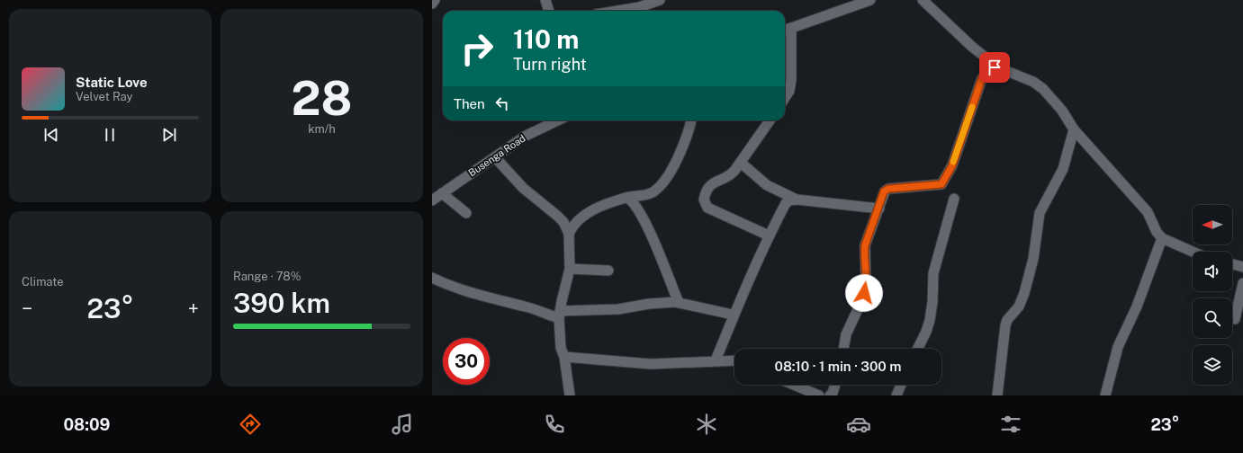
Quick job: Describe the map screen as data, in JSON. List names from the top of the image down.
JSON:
{
  "streets": {
    "street": ["Busenga Road"]
  },
  "north": "left",
  "page": {
    "tile": [
      ["28", "km/h"],
      "Climate",
      ["Range · 78%", "390 km"]
    ],
    "turn": ["110 m", "Turn right"],
    "song": ["Static Love", "Velvet Ray"],
    "then": "Then",
    "heat": ["−", "23°", "+"],
    "limit": "30",
    "trip": "08:10 · 1 min · 300 m",
    "tabs": ["08:09", "23°"]
  }
}
